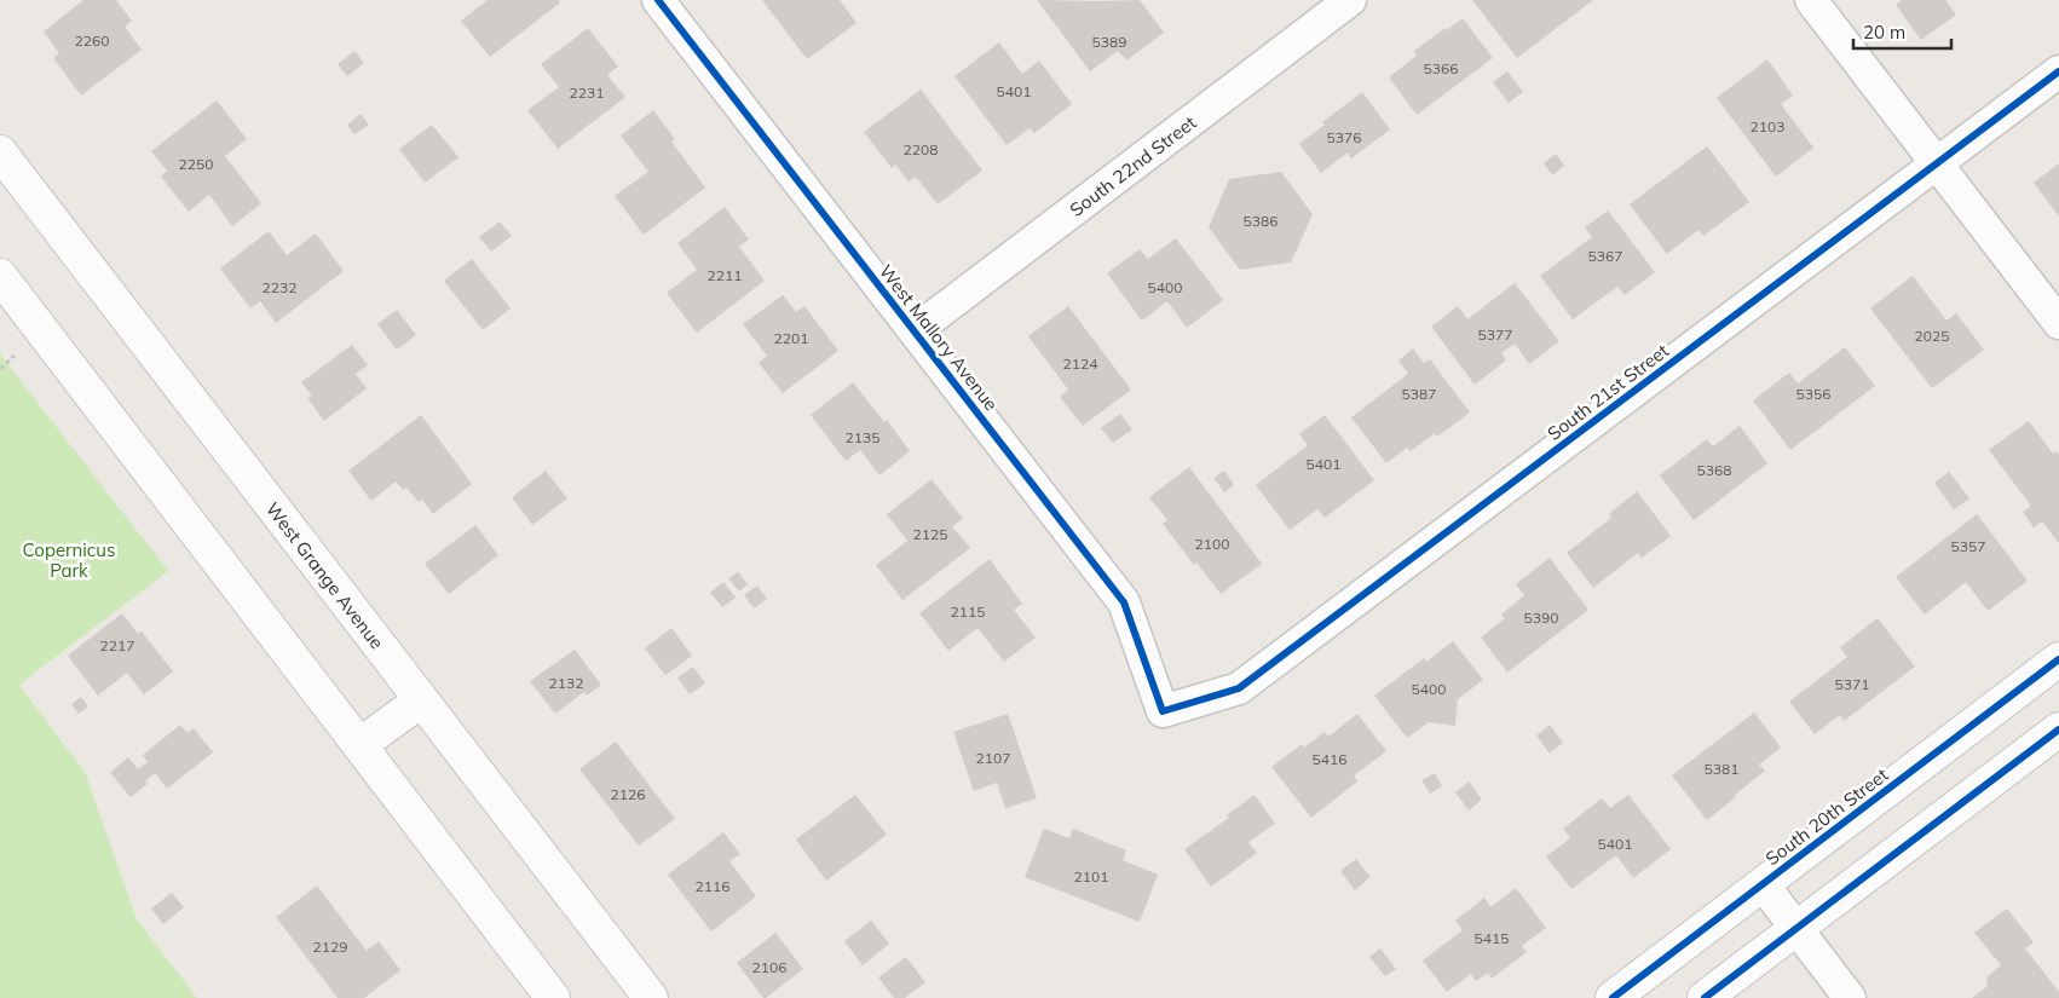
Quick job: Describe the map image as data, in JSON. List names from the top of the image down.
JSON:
{
  "streets": {
    "street": [
      "South 22nd Street",
      "West Mallory Avenue",
      "South 21st Street",
      "West Grange Avenue",
      "South 20th Street"
    ]
  },
  "crossings": [
    ["South 22nd Street", "West Mallory Avenue"],
    ["West Mallory Avenue", "South 21st Street"]
  ],
  "parks": ["Copernicus Park"],
  "house_numbers": [
    "2260",
    "5389",
    "5366",
    "5401",
    "2231",
    "2103",
    "5376",
    "2208",
    "2250",
    "5386",
    "5367",
    "2211",
    "2232",
    "5400",
    "5377",
    "2025",
    "2201",
    "2124",
    "5387",
    "5356",
    "2135",
    "5401",
    "5368",
    "2125",
    "2100",
    "5357",
    "2115",
    "5390",
    "2217",
    "2132",
    "5371",
    "5400",
    "2107",
    "5416",
    "5381",
    "2126",
    "5401",
    "2101",
    "2116",
    "5415",
    "2129",
    "2106"
  ],
  "scale_bar": "20 m"
}
